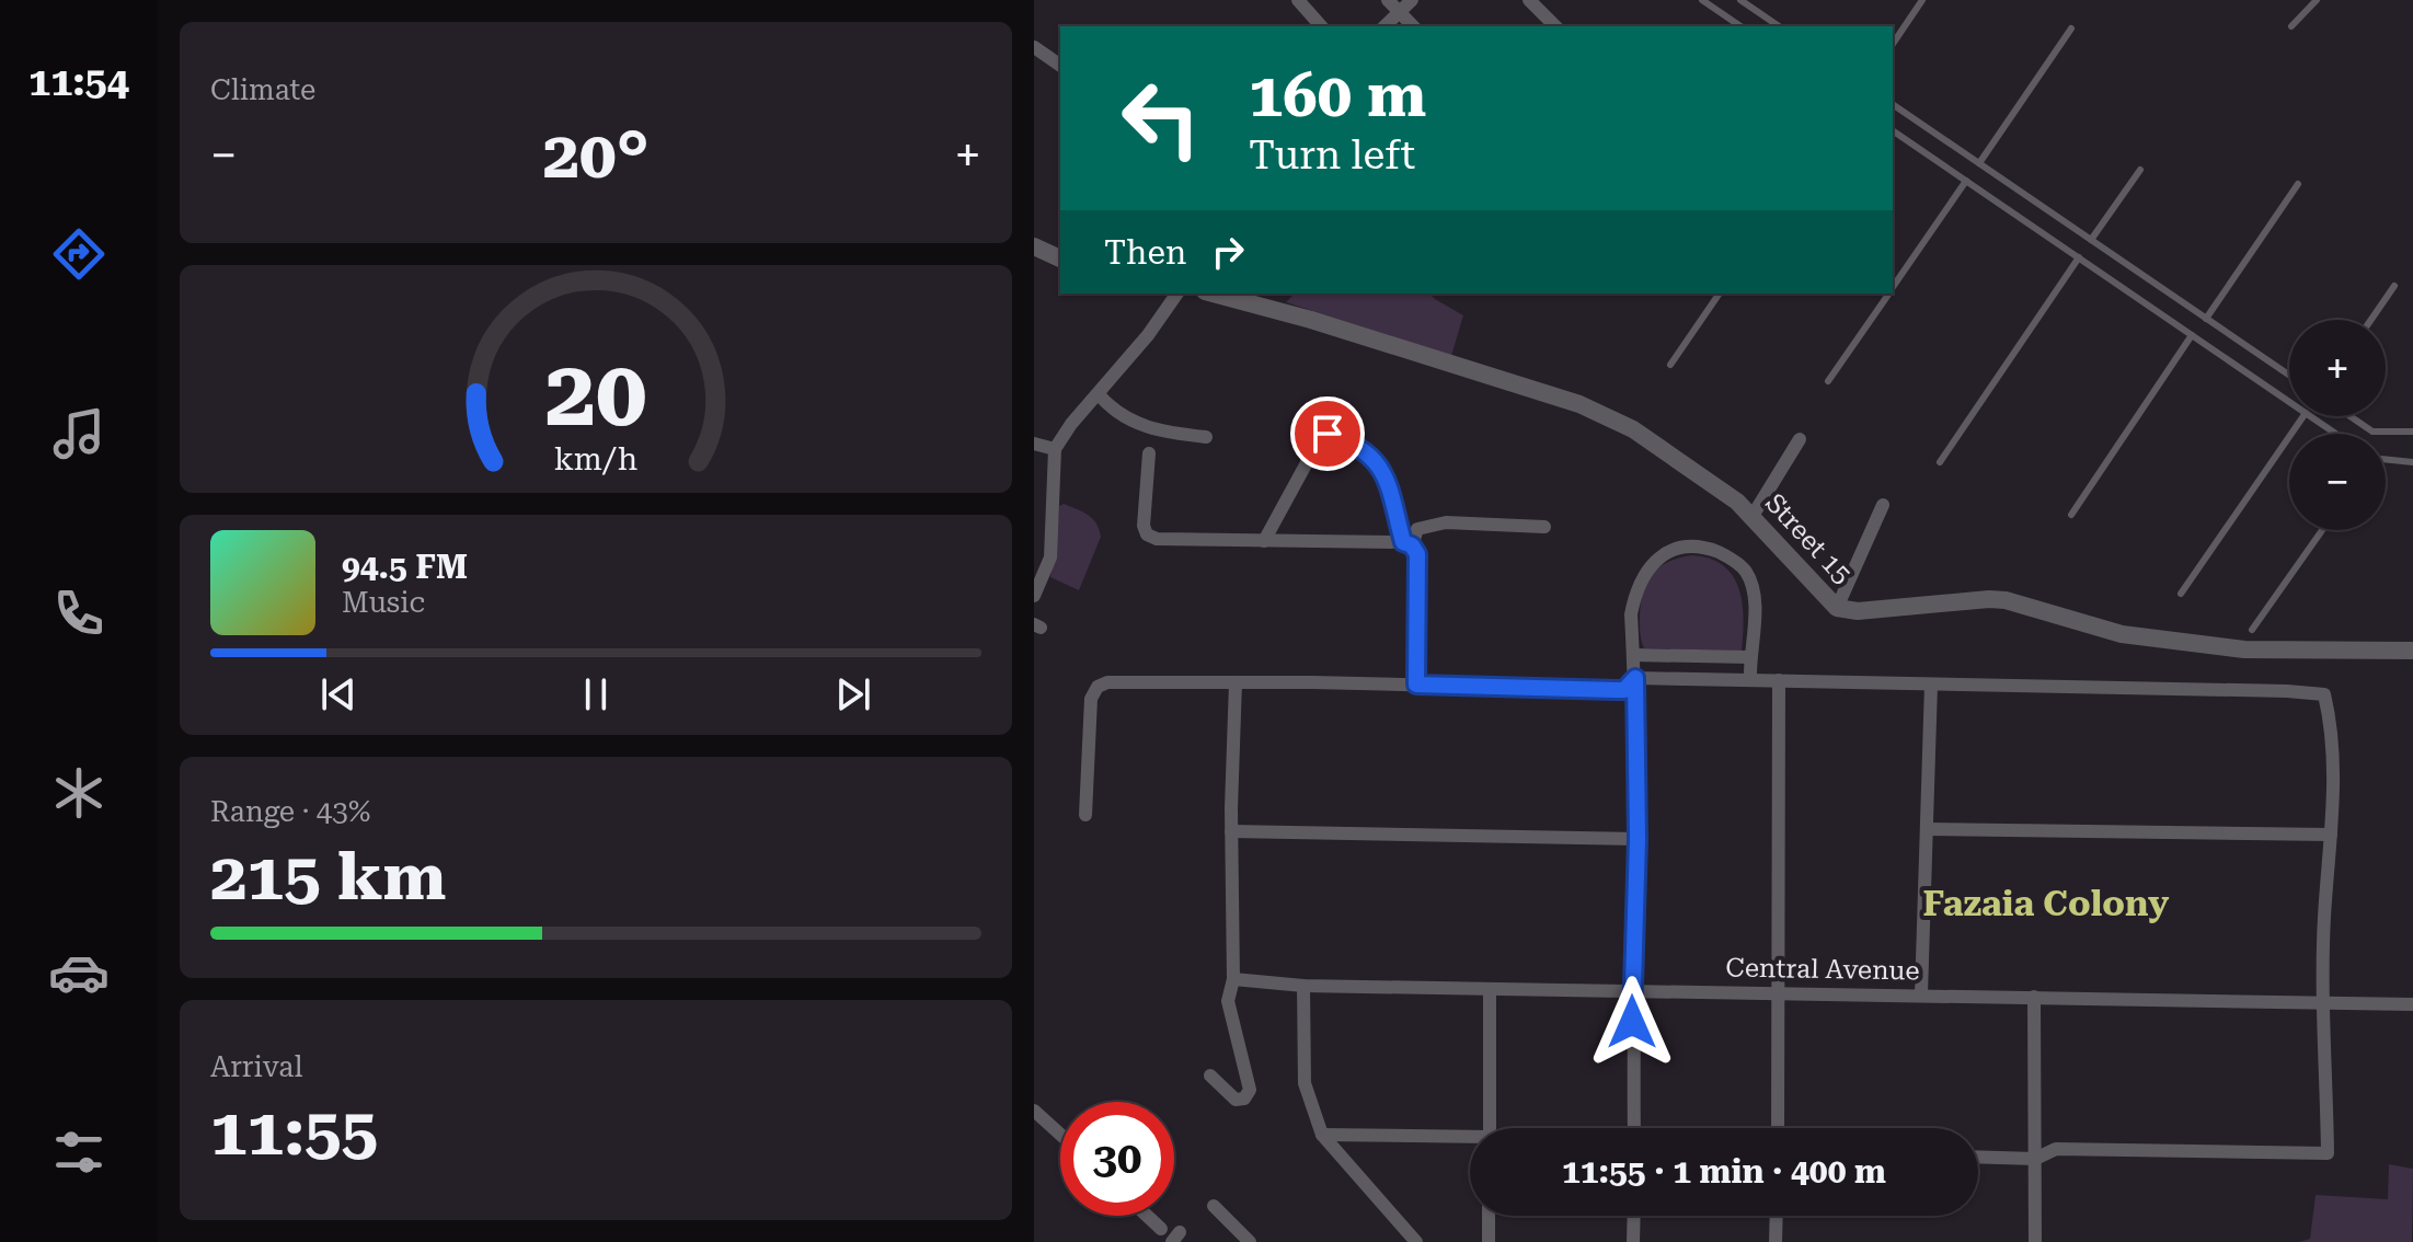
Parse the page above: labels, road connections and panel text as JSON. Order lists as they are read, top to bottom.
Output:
{
  "streets": {
    "street": ["Street 15", "Central Avenue"]
  },
  "districts": ["Fazaia Colony"],
  "page": {
    "tabs": "11:54",
    "tile": [
      "Climate",
      ["Range · 43%", "215 km"],
      ["Arrival", "11:55"]
    ],
    "turn": ["160 m", "Turn left"],
    "heat": ["−", "20°", "+"],
    "then": "Then",
    "map_buttons": ["+", "−"],
    "song": ["94.5 FM", "Music"],
    "limit": "30",
    "trip": "11:55 · 1 min · 400 m",
    "gauge": ["20", "km/h"]
  }
}
